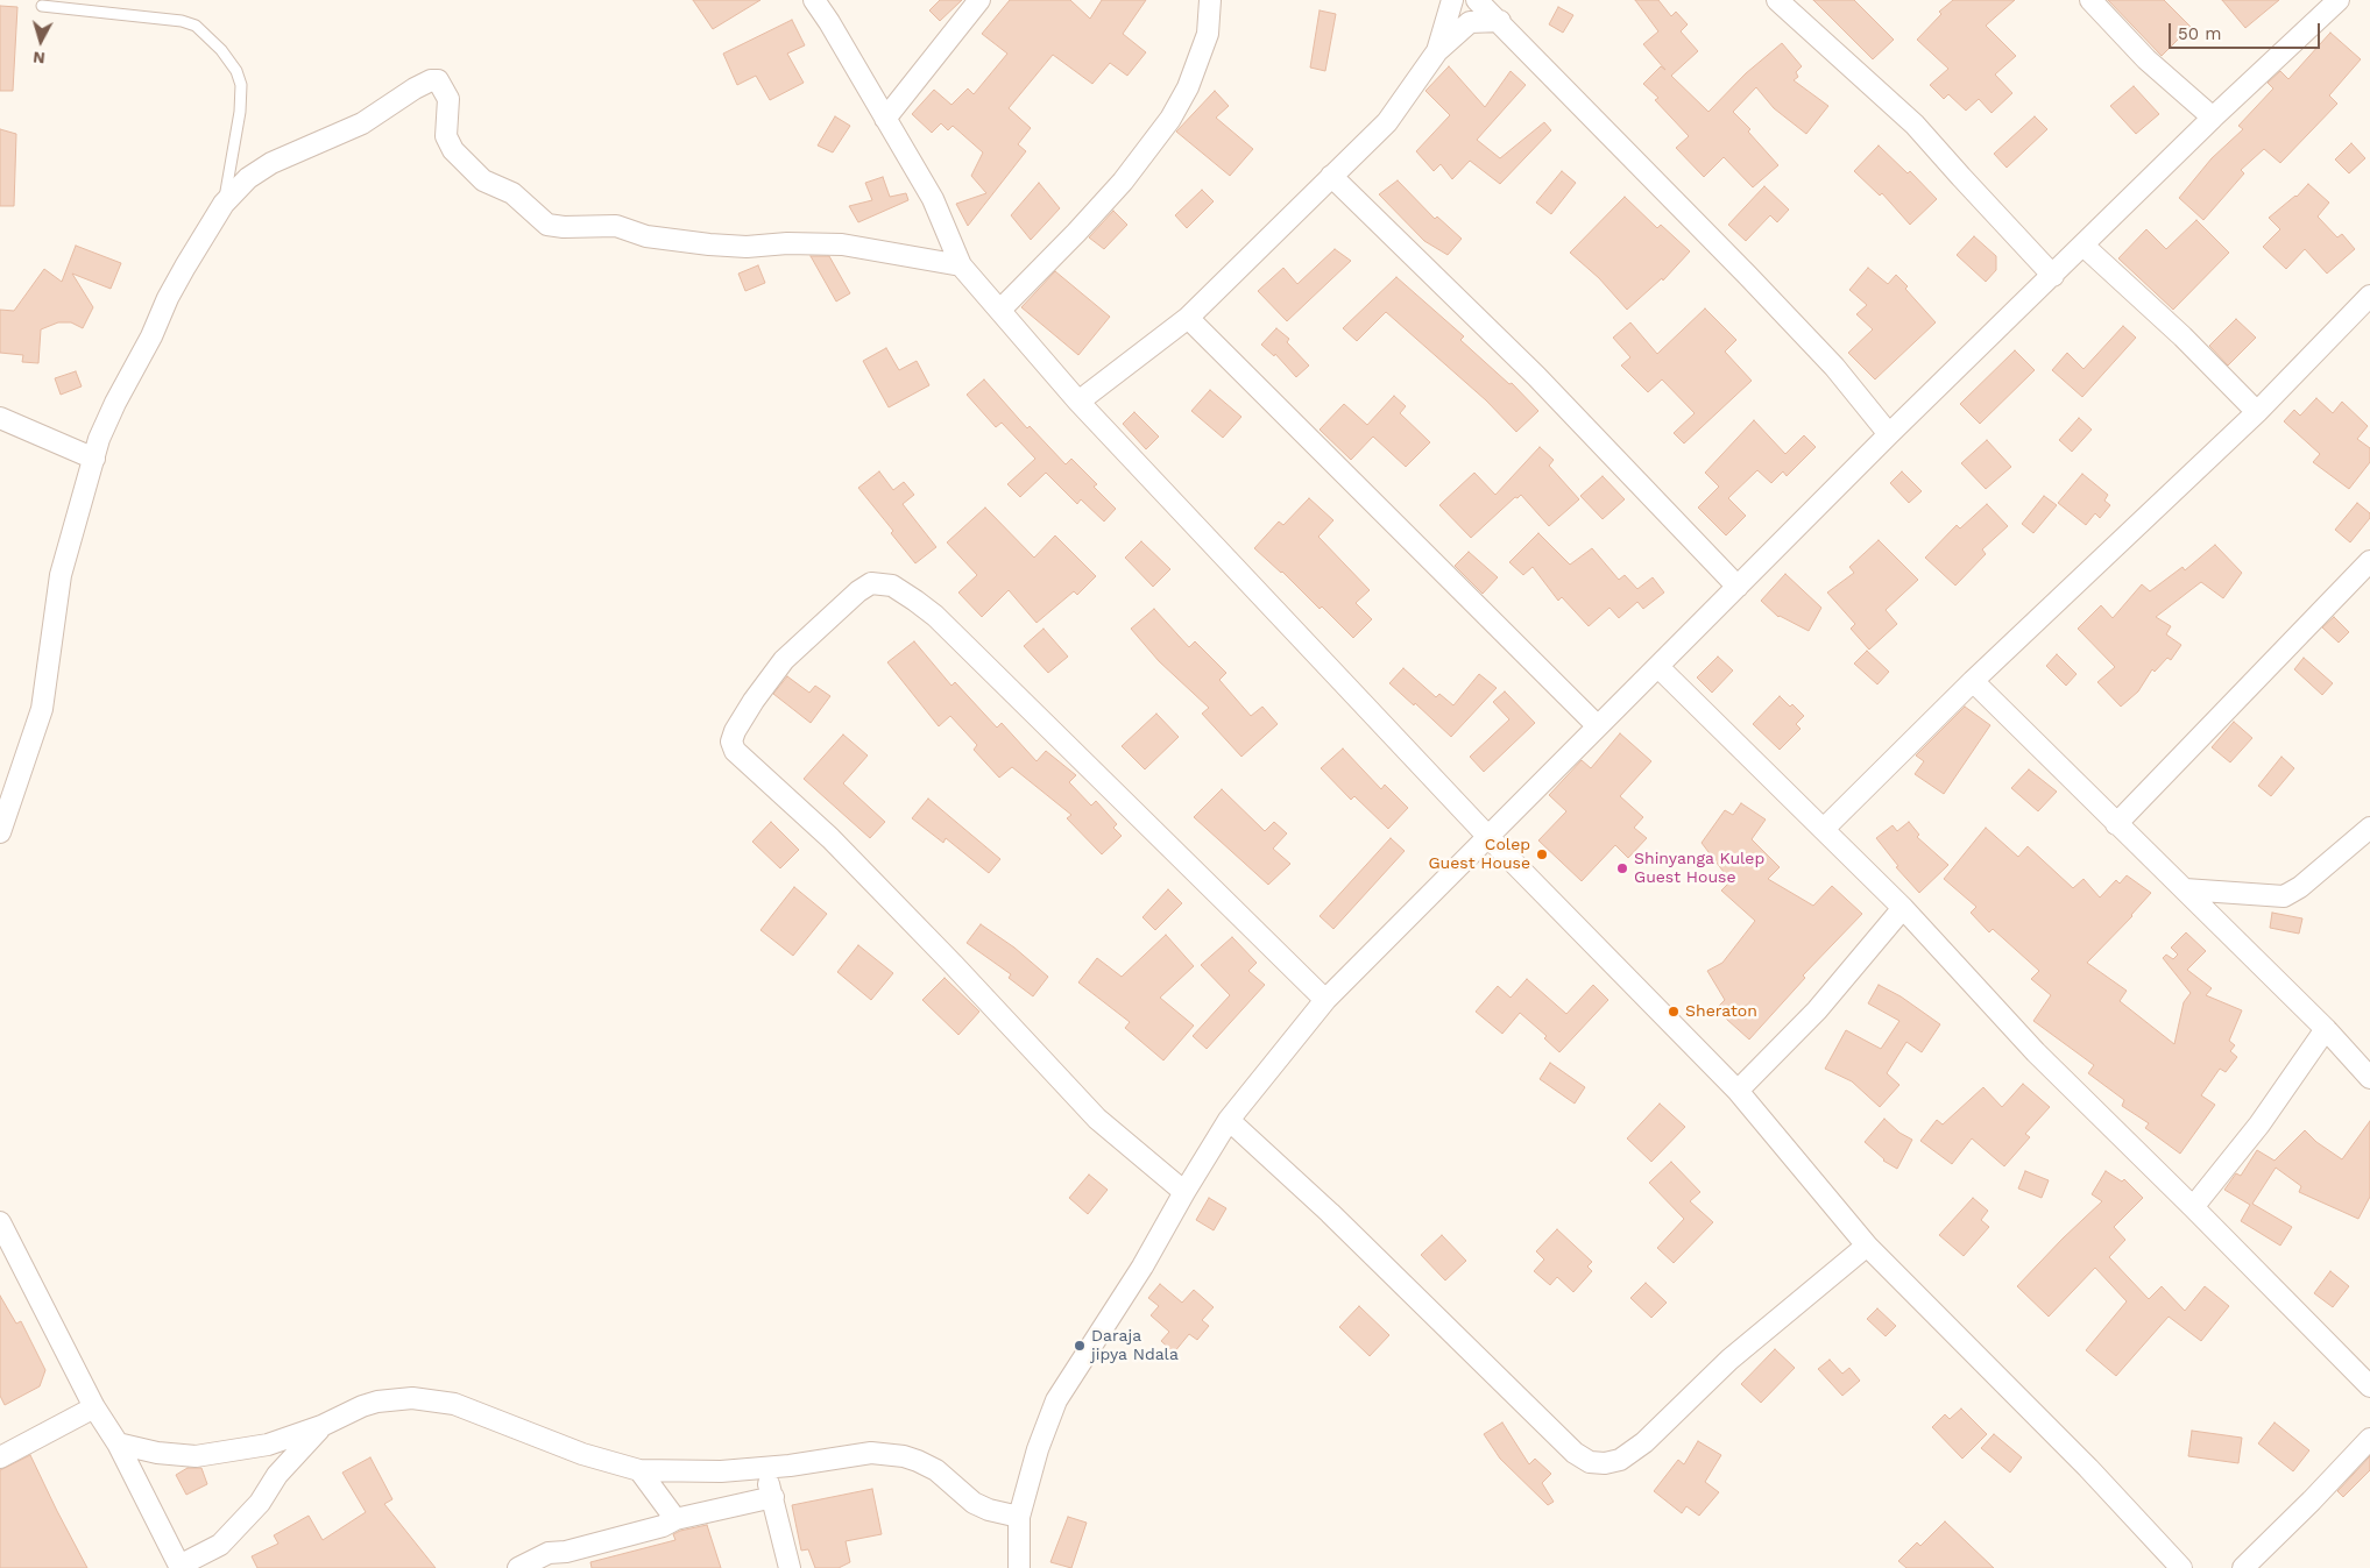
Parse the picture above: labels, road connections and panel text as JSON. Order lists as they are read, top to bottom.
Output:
{
  "places": [
    "Colep Guest House",
    "Shinyanga Kulep Guest House",
    "Sheraton",
    "Daraja jipya Ndala"
  ],
  "scale_bar": "50 m",
  "north": "bottom"
}
